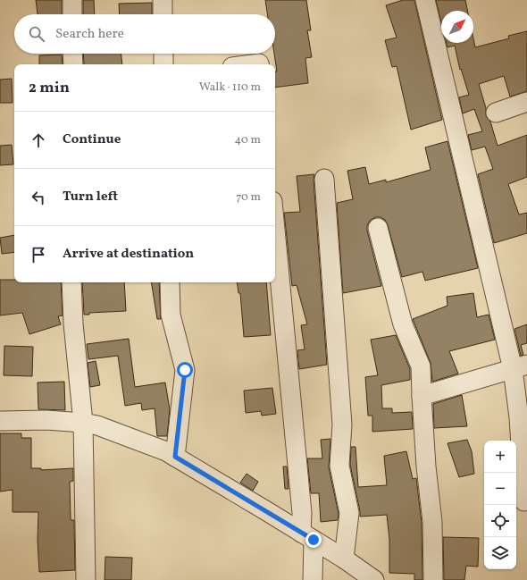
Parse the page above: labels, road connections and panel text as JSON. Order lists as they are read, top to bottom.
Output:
{
  "north": "top right",
  "page": {
    "search": "Search here",
    "heading": ["2 min", "Walk · 110 m"],
    "list": [
      ["Continue", "40 m"],
      ["Turn left", "70 m"],
      "Arrive at destination"
    ],
    "map_buttons": ["+", "−"]
  }
}
